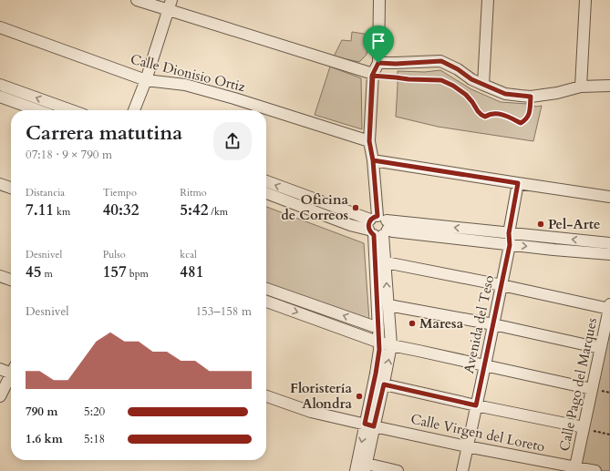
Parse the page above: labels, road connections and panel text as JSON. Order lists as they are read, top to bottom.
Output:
{
  "streets": {
    "street": [
      "Calle Dionisio Ortiz",
      "Avenida del Teso",
      "Calle Pago del Marques",
      "Calle Virgen del Loreto"
    ]
  },
  "crossings": [
    ["Avenida del Teso", "Calle Virgen del Loreto"],
    ["Calle Pago del Marques", "Calle Virgen del Loreto"]
  ],
  "places": [
    "Oficina de Correos",
    "Pel-Arte",
    "Maresa",
    "Floristería Alondra"
  ],
  "page": {
    "heading": ["Carrera matutina", "07:18 · 9 × 790 m"],
    "stats": [
      ["Distancia", "7.11 km"],
      ["Tiempo", "40:32"],
      ["Ritmo", "5:42 /km"],
      ["Desnivel", "45 m"],
      ["Pulso", "157 bpm"],
      ["kcal", "481"]
    ],
    "chart": ["Desnivel", "153–158 m"],
    "list": [
      {
        "name": "790 m",
        "note": "5:20"
      },
      {
        "name": "1.6 km",
        "note": "5:18"
      }
    ]
  }
}
